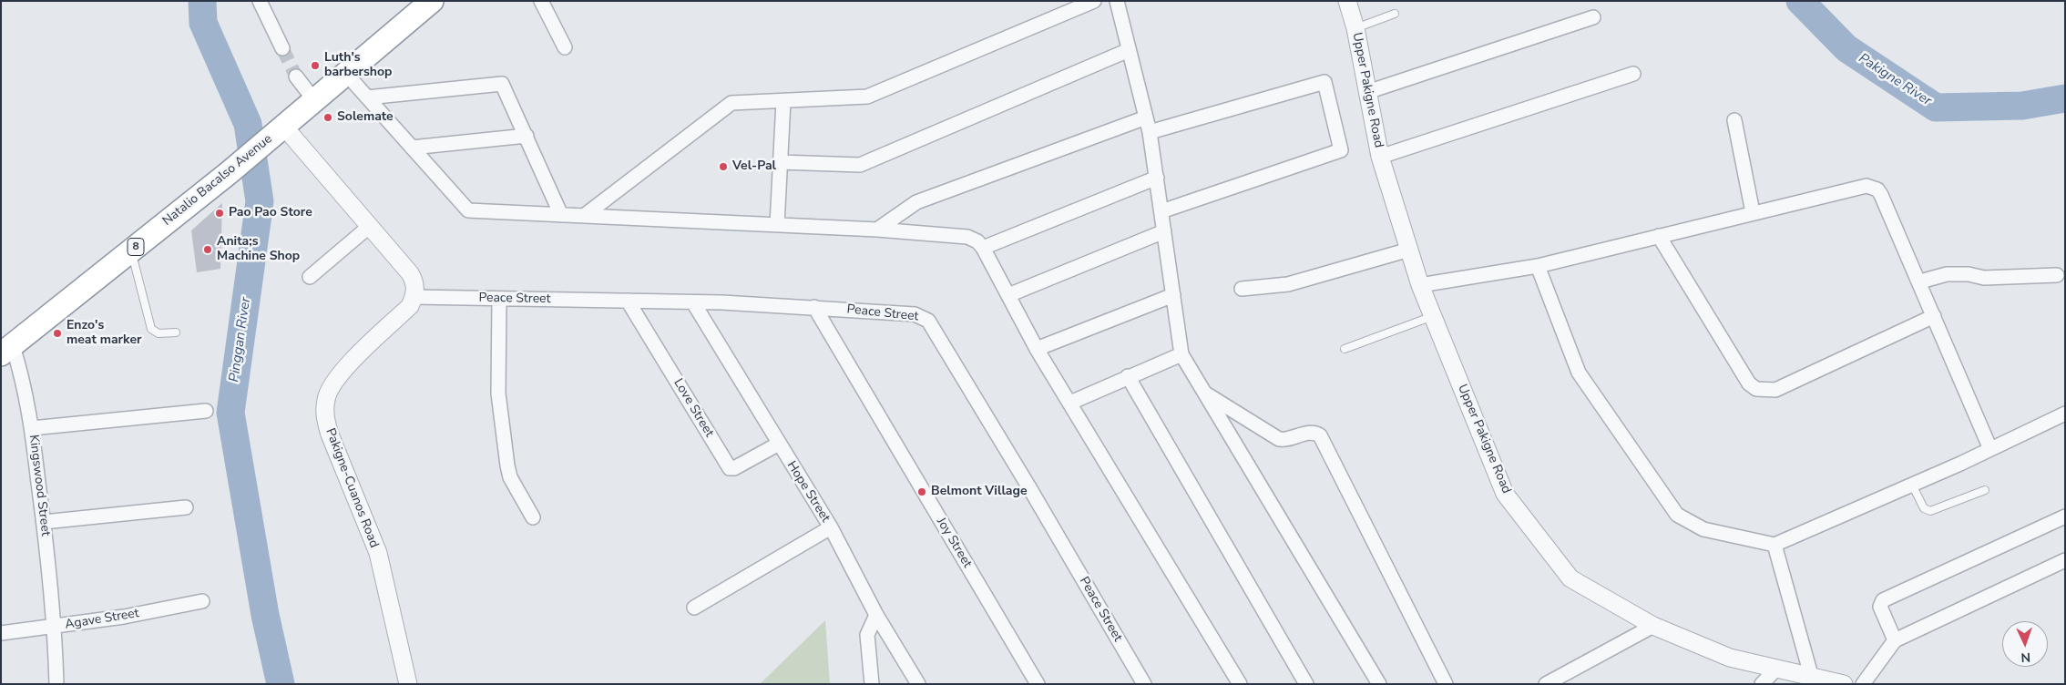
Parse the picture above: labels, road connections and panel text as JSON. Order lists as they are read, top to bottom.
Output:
{
  "streets": {
    "highway": ["Natalio Bacalso Avenue", "8"],
    "street": [
      "Upper Pakigne Road",
      "Peace Street",
      "Love Street",
      "Kingswood Street",
      "Pakigne-Cuanos Road",
      "Hope Street",
      "Joy Street",
      "Agave Street"
    ]
  },
  "crossings": [
    ["Natalio Bacalso Avenue", "Kingswood Street"],
    ["Peace Street", "Love Street"],
    ["Peace Street", "Pakigne-Cuanos Road"],
    ["Peace Street", "Hope Street"],
    ["Peace Street", "Joy Street"],
    ["Love Street", "Hope Street"],
    ["Kingswood Street", "Agave Street"]
  ],
  "water": ["Pakigne River", "Pinggan River"],
  "places": [
    "Luth's barbershop",
    "Solemate",
    "Vel-Pal",
    "Pao Pao Store",
    "Anita;s Machine Shop",
    "Enzo's meat marker",
    "Belmont Village"
  ],
  "north": "bottom"
}
